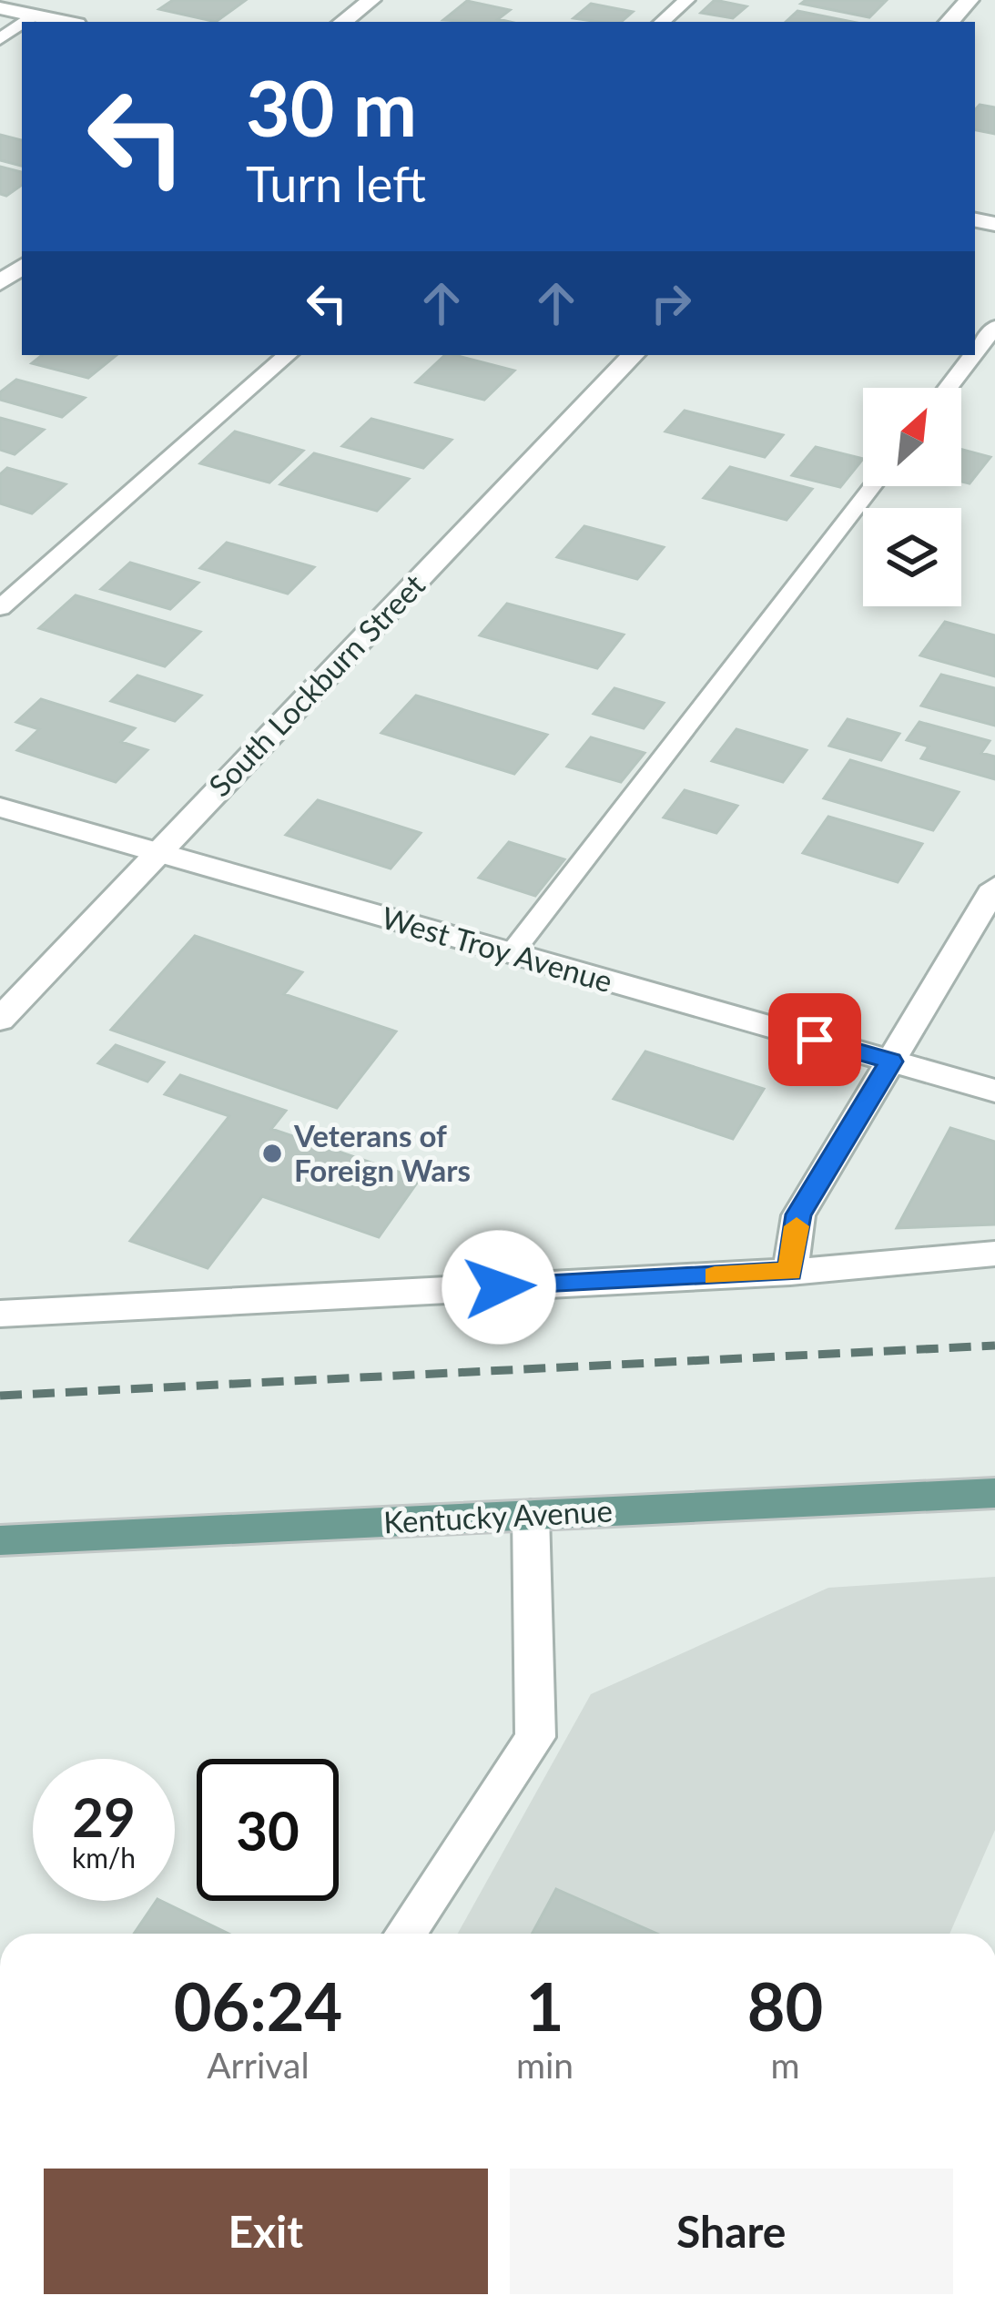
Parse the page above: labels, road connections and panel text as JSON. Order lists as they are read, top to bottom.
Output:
{
  "streets": {
    "main road": ["Kentucky Avenue"],
    "street": ["South Lockburn Street", "West Troy Avenue"]
  },
  "crossings": [
    ["South Lockburn Street", "West Troy Avenue"]
  ],
  "places": ["Veterans of Foreign Wars"],
  "north": "top right",
  "page": {
    "turn": ["30 m", "Turn left"],
    "speed": "29 km/h",
    "limit": "30",
    "eta": [
      "06:24",
      "Arrival",
      "1",
      "min",
      "80",
      "m"
    ],
    "buttons": ["Exit", "Share"]
  }
}
